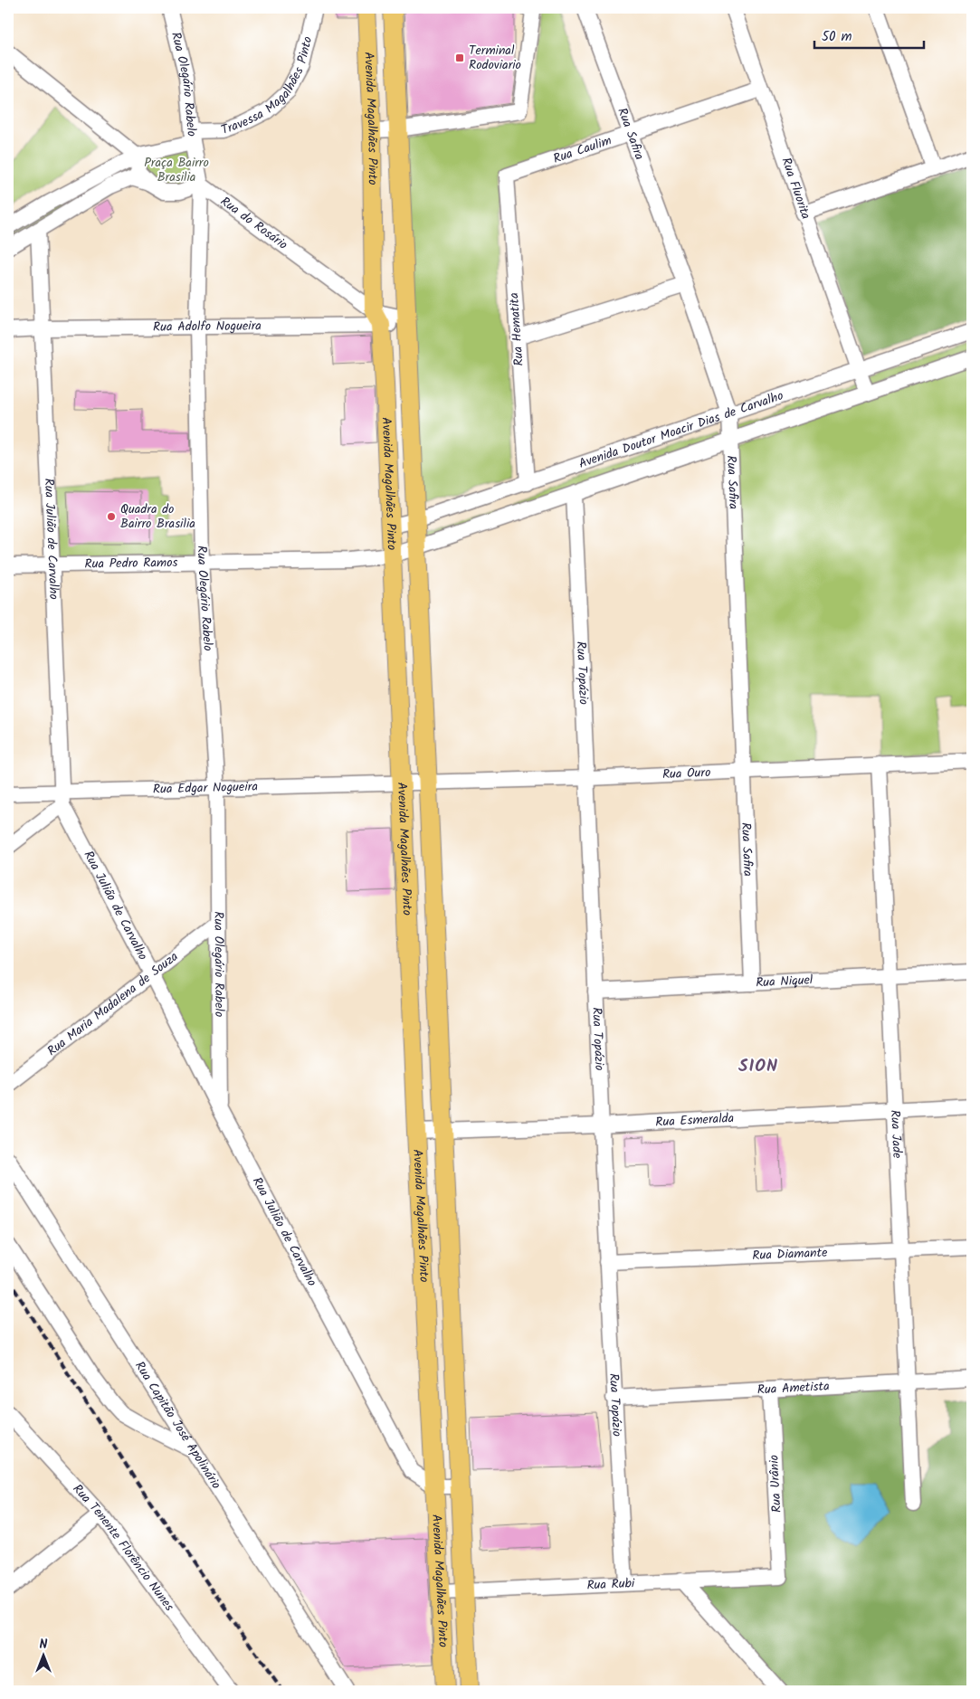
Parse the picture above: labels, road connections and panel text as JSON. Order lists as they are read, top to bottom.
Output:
{
  "streets": {
    "main road": ["Avenida Magalhães Pinto"],
    "street": [
      "Travessa Magalhães Pinto",
      "Rua Olegário Rabelo",
      "Rua Safira",
      "Rua Caulim",
      "Rua Fluorita",
      "Rua do Rosário",
      "Rua Adolfo Nogueira",
      "Rua Hematita",
      "Avenida Doutor Moacir Dias de Carvalho",
      "Rua Julião de Carvalho",
      "Rua Pedro Ramos",
      "Rua Topázio",
      "Rua Ouro",
      "Rua Edgar Nogueira",
      "Rua Niquel",
      "Rua Maria Madalena de Souza",
      "Rua Esmeralda",
      "Rua Jade",
      "Rua Diamante",
      "Rua Ametista",
      "Rua Capitão José Apolinário",
      "Rua Urânio",
      "Rua Tenente Florêncio Nunes",
      "Rua Rubi"
    ]
  },
  "crossings": [
    ["Travessa Magalhães Pinto", "Rua Olegário Rabelo"],
    ["Rua Olegário Rabelo", "Rua do Rosário"],
    ["Rua Olegário Rabelo", "Rua Adolfo Nogueira"],
    ["Rua Olegário Rabelo", "Rua Julião de Carvalho"],
    ["Rua Olegário Rabelo", "Rua Pedro Ramos"],
    ["Rua Olegário Rabelo", "Rua Edgar Nogueira"],
    ["Rua Olegário Rabelo", "Rua Maria Madalena de Souza"],
    ["Avenida Magalhães Pinto", "Rua do Rosário"],
    ["Avenida Magalhães Pinto", "Rua Adolfo Nogueira"],
    ["Avenida Magalhães Pinto", "Avenida Doutor Moacir Dias de Carvalho"],
    ["Avenida Magalhães Pinto", "Rua Julião de Carvalho"],
    ["Avenida Magalhães Pinto", "Rua Pedro Ramos"],
    ["Avenida Magalhães Pinto", "Rua Ouro"],
    ["Avenida Magalhães Pinto", "Rua Edgar Nogueira"],
    ["Avenida Magalhães Pinto", "Rua Esmeralda"],
    ["Avenida Magalhães Pinto", "Rua Rubi"],
    ["Rua Safira", "Rua Caulim"],
    ["Rua Safira", "Avenida Doutor Moacir Dias de Carvalho"],
    ["Rua Safira", "Rua Ouro"],
    ["Rua Safira", "Rua Niquel"],
    ["Rua Caulim", "Rua Fluorita"],
    ["Rua Caulim", "Rua Hematita"],
    ["Rua Fluorita", "Avenida Doutor Moacir Dias de Carvalho"],
    ["Rua do Rosário", "Rua Adolfo Nogueira"],
    ["Rua Adolfo Nogueira", "Rua Julião de Carvalho"],
    ["Rua Hematita", "Avenida Doutor Moacir Dias de Carvalho"],
    ["Avenida Doutor Moacir Dias de Carvalho", "Rua Pedro Ramos"],
    ["Avenida Doutor Moacir Dias de Carvalho", "Rua Topázio"],
    ["Rua Julião de Carvalho", "Rua Pedro Ramos"],
    ["Rua Julião de Carvalho", "Rua Edgar Nogueira"],
    ["Rua Julião de Carvalho", "Rua Maria Madalena de Souza"],
    ["Rua Topázio", "Rua Ouro"],
    ["Rua Topázio", "Rua Niquel"],
    ["Rua Topázio", "Rua Esmeralda"],
    ["Rua Topázio", "Rua Diamante"],
    ["Rua Topázio", "Rua Ametista"],
    ["Rua Topázio", "Rua Rubi"],
    ["Rua Ouro", "Rua Edgar Nogueira"],
    ["Rua Ouro", "Rua Jade"],
    ["Rua Niquel", "Rua Jade"],
    ["Rua Esmeralda", "Rua Jade"],
    ["Rua Jade", "Rua Diamante"],
    ["Rua Jade", "Rua Ametista"],
    ["Rua Ametista", "Rua Urânio"],
    ["Rua Urânio", "Rua Rubi"]
  ],
  "districts": ["SION"],
  "parks": ["Praça Bairro Brasilia"],
  "places": {
    "transit": ["Terminal Rodoviario"],
    "other": ["Quadra do Bairro Brasilia"]
  },
  "scale_bar": "50 m",
  "north": "top"
}
